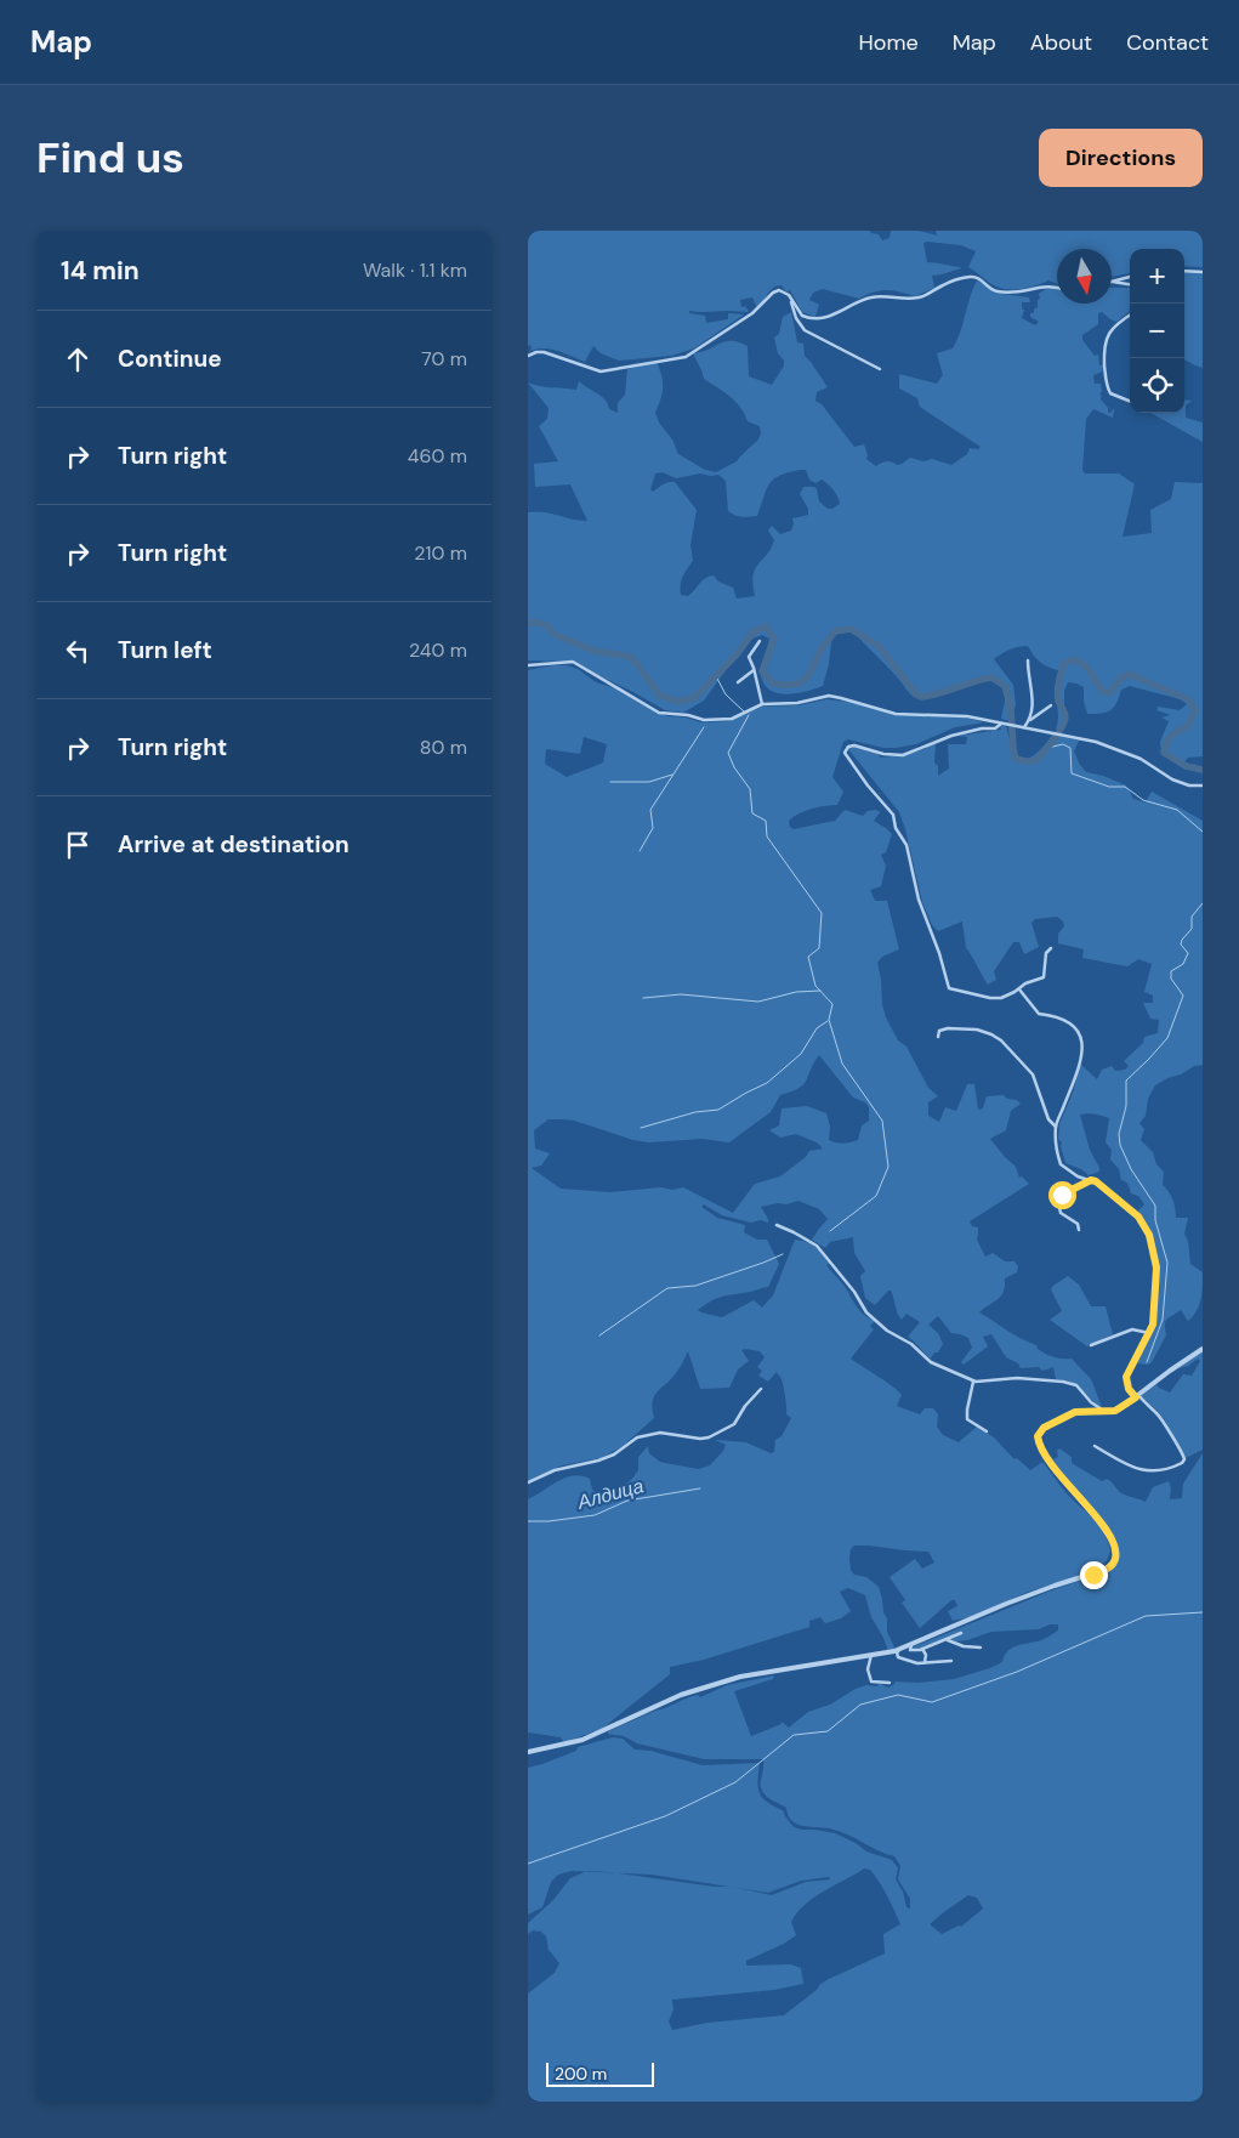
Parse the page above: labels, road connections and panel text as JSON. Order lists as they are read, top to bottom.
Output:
{
  "water": ["Алдица"],
  "scale_bar": "200 m",
  "north": "bottom",
  "page": {
    "header": "Map",
    "nav": [
      "Home",
      "Map",
      "About",
      "Contact"
    ],
    "buttons": "Directions",
    "title": "Find us",
    "heading": ["14 min", "Walk · 1.1 km"],
    "map_buttons": ["+", "−"],
    "list": [
      ["Continue", "70 m"],
      ["Turn right", "460 m"],
      ["Turn right", "210 m"],
      ["Turn left", "240 m"],
      ["Turn right", "80 m"],
      "Arrive at destination"
    ],
    "scale": "200 m"
  }
}
